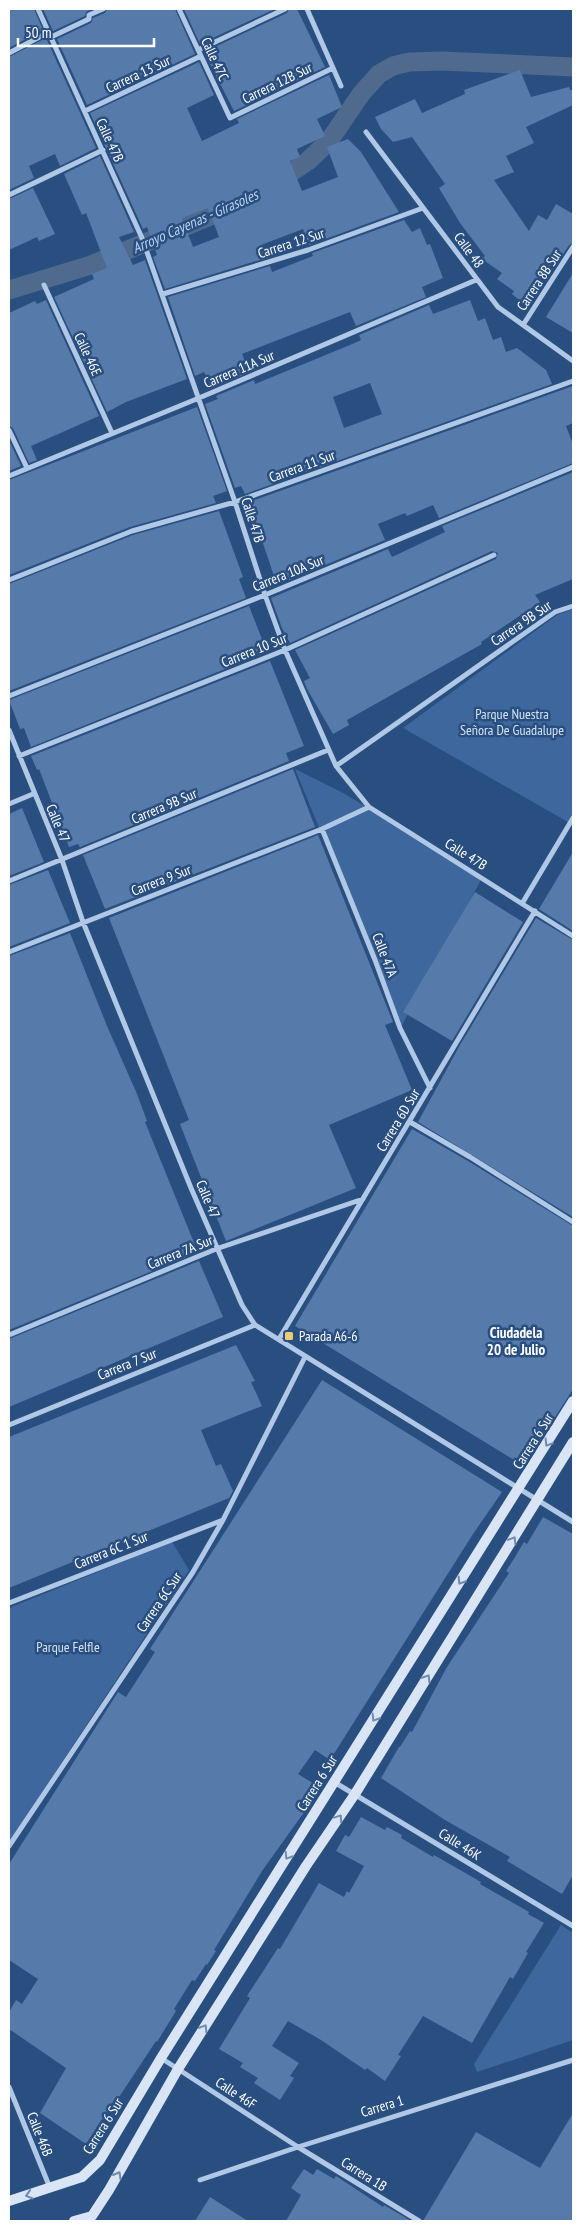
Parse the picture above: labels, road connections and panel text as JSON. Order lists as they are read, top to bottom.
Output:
{
  "streets": {
    "street": [
      "Calle 47C",
      "Carrera 13 Sur",
      "Carrera 12B Sur",
      "Calle 47B",
      "Carrera 12 Sur",
      "Calle 48",
      "Carrera 8B Sur",
      "Calle 46E",
      "Carrera 11A Sur",
      "Carrera 11 Sur",
      "Carrera 10A Sur",
      "Carrera 9B Sur",
      "Carrera 10 Sur",
      "Calle 47",
      "Carrera 9 Sur",
      "Calle 47A",
      "Carrera 6D Sur",
      "Carrera 7A Sur",
      "Carrera 7 Sur",
      "Carrera 6 Sur",
      "Carrera 6C 1 Sur",
      "Carrera 6C Sur",
      "Calle 46K",
      "Calle 46F",
      "Carrera 1",
      "Calle 46B",
      "Carrera 1B"
    ]
  },
  "crossings": [
    ["Calle 47C", "Carrera 13 Sur"],
    ["Calle 47C", "Carrera 12B Sur"],
    ["Carrera 13 Sur", "Calle 47B"],
    ["Calle 47B", "Carrera 12 Sur"],
    ["Calle 47B", "Carrera 11A Sur"],
    ["Calle 47B", "Carrera 11 Sur"],
    ["Calle 47B", "Carrera 10A Sur"],
    ["Calle 47B", "Carrera 9B Sur"],
    ["Calle 47B", "Carrera 10 Sur"],
    ["Calle 47B", "Carrera 9 Sur"],
    ["Calle 47B", "Carrera 6D Sur"],
    ["Carrera 12 Sur", "Calle 48"],
    ["Calle 48", "Carrera 8B Sur"],
    ["Calle 48", "Carrera 11A Sur"],
    ["Calle 46E", "Carrera 11A Sur"],
    ["Carrera 9B Sur", "Calle 47"],
    ["Carrera 10 Sur", "Calle 47"],
    ["Calle 47", "Carrera 9 Sur"],
    ["Calle 47", "Carrera 7A Sur"],
    ["Calle 47", "Carrera 7 Sur"],
    ["Carrera 9 Sur", "Calle 47A"],
    ["Calle 47A", "Carrera 6D Sur"],
    ["Carrera 6D Sur", "Carrera 7A Sur"],
    ["Carrera 6 Sur", "Calle 46K"],
    ["Carrera 6 Sur", "Calle 46F"],
    ["Carrera 6 Sur", "Calle 46B"],
    ["Carrera 6C 1 Sur", "Carrera 6C Sur"],
    ["Calle 46F", "Carrera 1"],
    ["Calle 46F", "Carrera 1B"],
    ["Carrera 1", "Carrera 1B"]
  ],
  "districts": ["Ciudadela 20 de Julio"],
  "water": ["Arroyo Cayenas - Girasoles"],
  "parks": ["Parque Nuestra Señora De Guadalupe", "Parque Felfle"],
  "places": {
    "transit": ["Parada A6-6"]
  },
  "scale_bar": "50 m"
}
